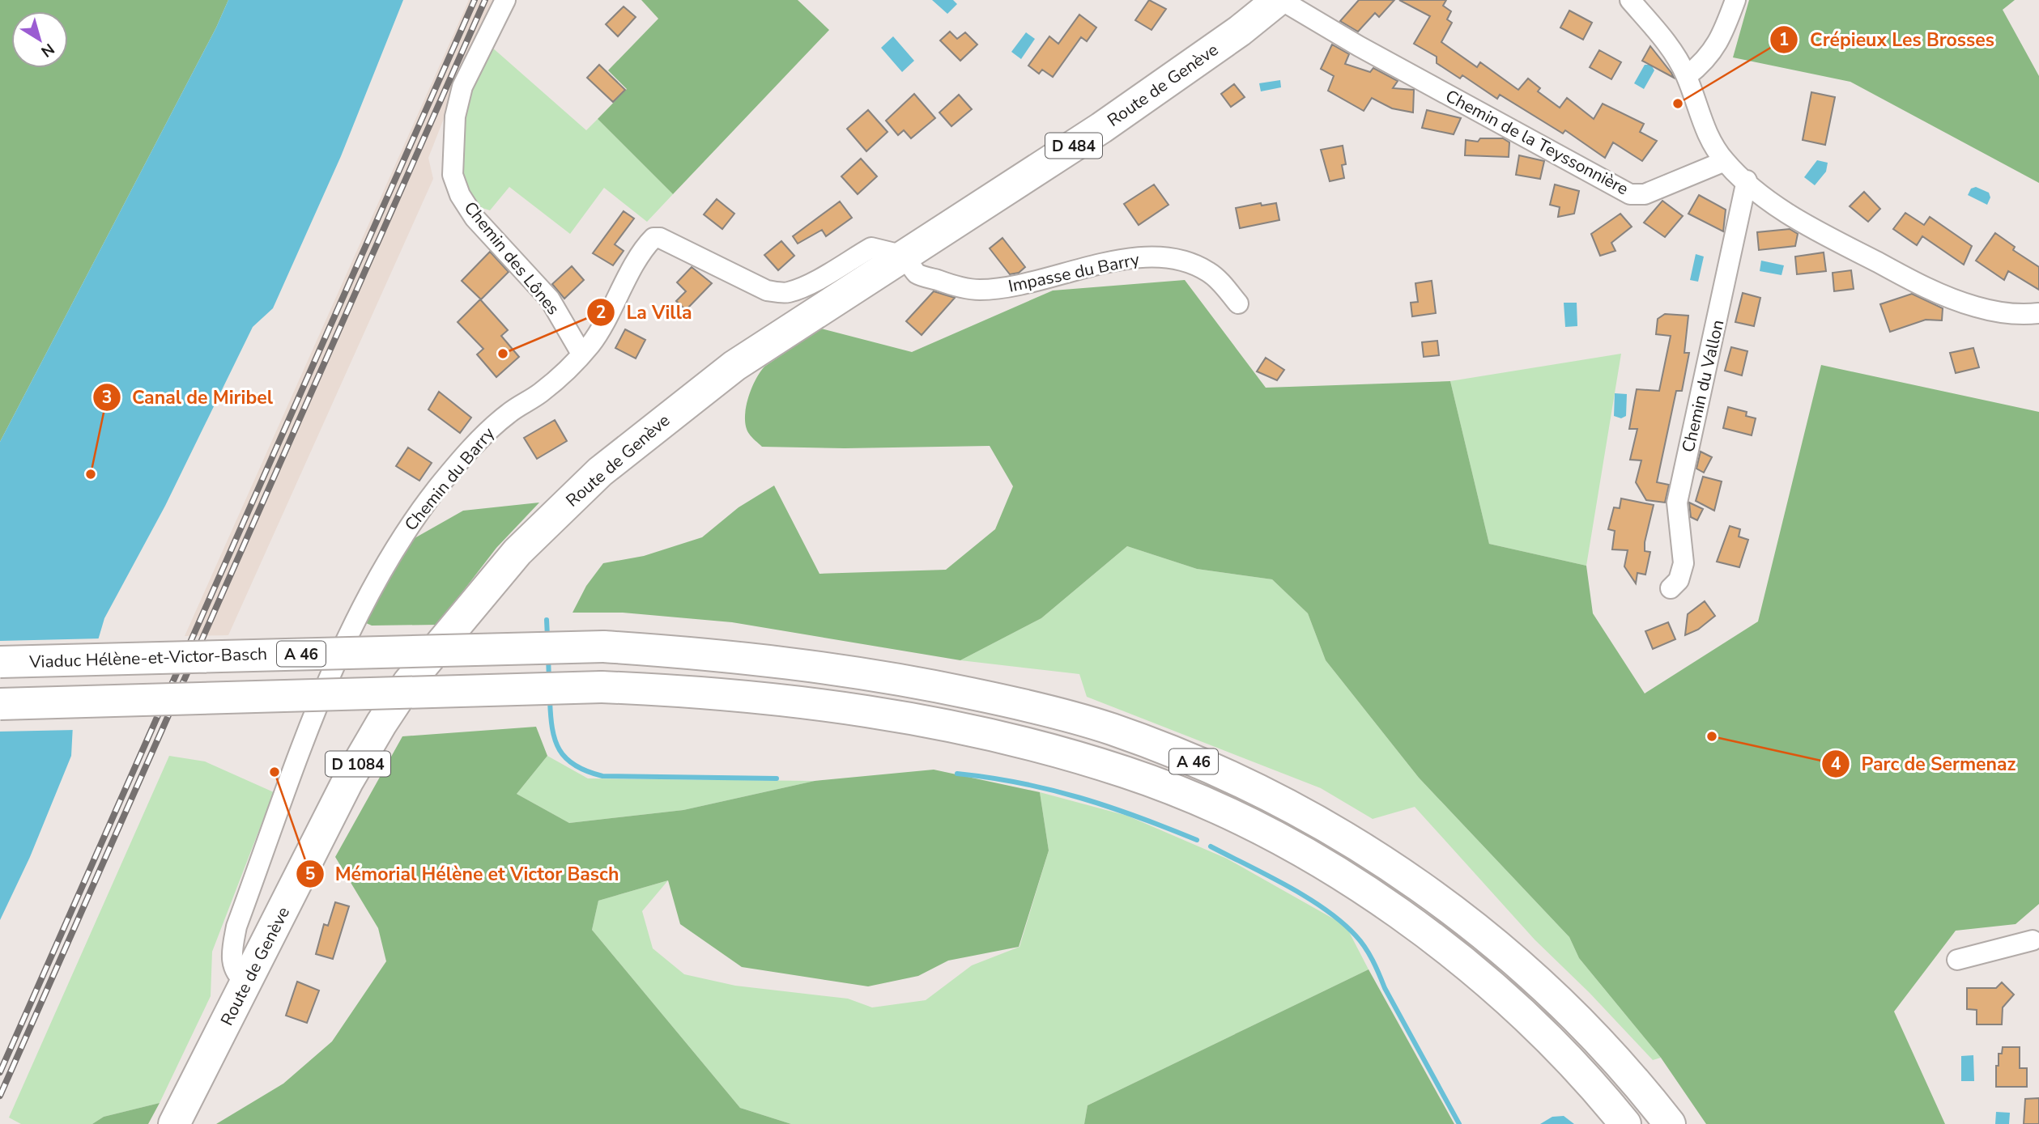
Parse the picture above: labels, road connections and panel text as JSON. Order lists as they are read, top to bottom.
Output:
{
  "streets": {
    "main road": [
      "Route de Genève",
      "D 484",
      "A 46",
      "Viaduc Hélène-et-Victor-Basch",
      "D 1084"
    ],
    "street": [
      "Chemin de la Teyssonnière",
      "Chemin des Lônes",
      "Impasse du Barry",
      "Chemin du Vallon",
      "Chemin du Barry"
    ]
  },
  "crossings": [
    ["Route de Genève", "Chemin de la Teyssonnière"],
    ["Route de Genève", "Impasse du Barry"],
    ["Route de Genève", "Chemin du Barry"],
    ["Chemin des Lônes", "Chemin du Barry"],
    ["Impasse du Barry", "Chemin du Barry"]
  ],
  "places": [
    "Crépieux Les Brosses",
    "La Villa",
    "Canal de Miribel",
    "Parc de Sermenaz",
    "Mémorial Hélène et Victor Basch"
  ],
  "north": "bottom right"
}
